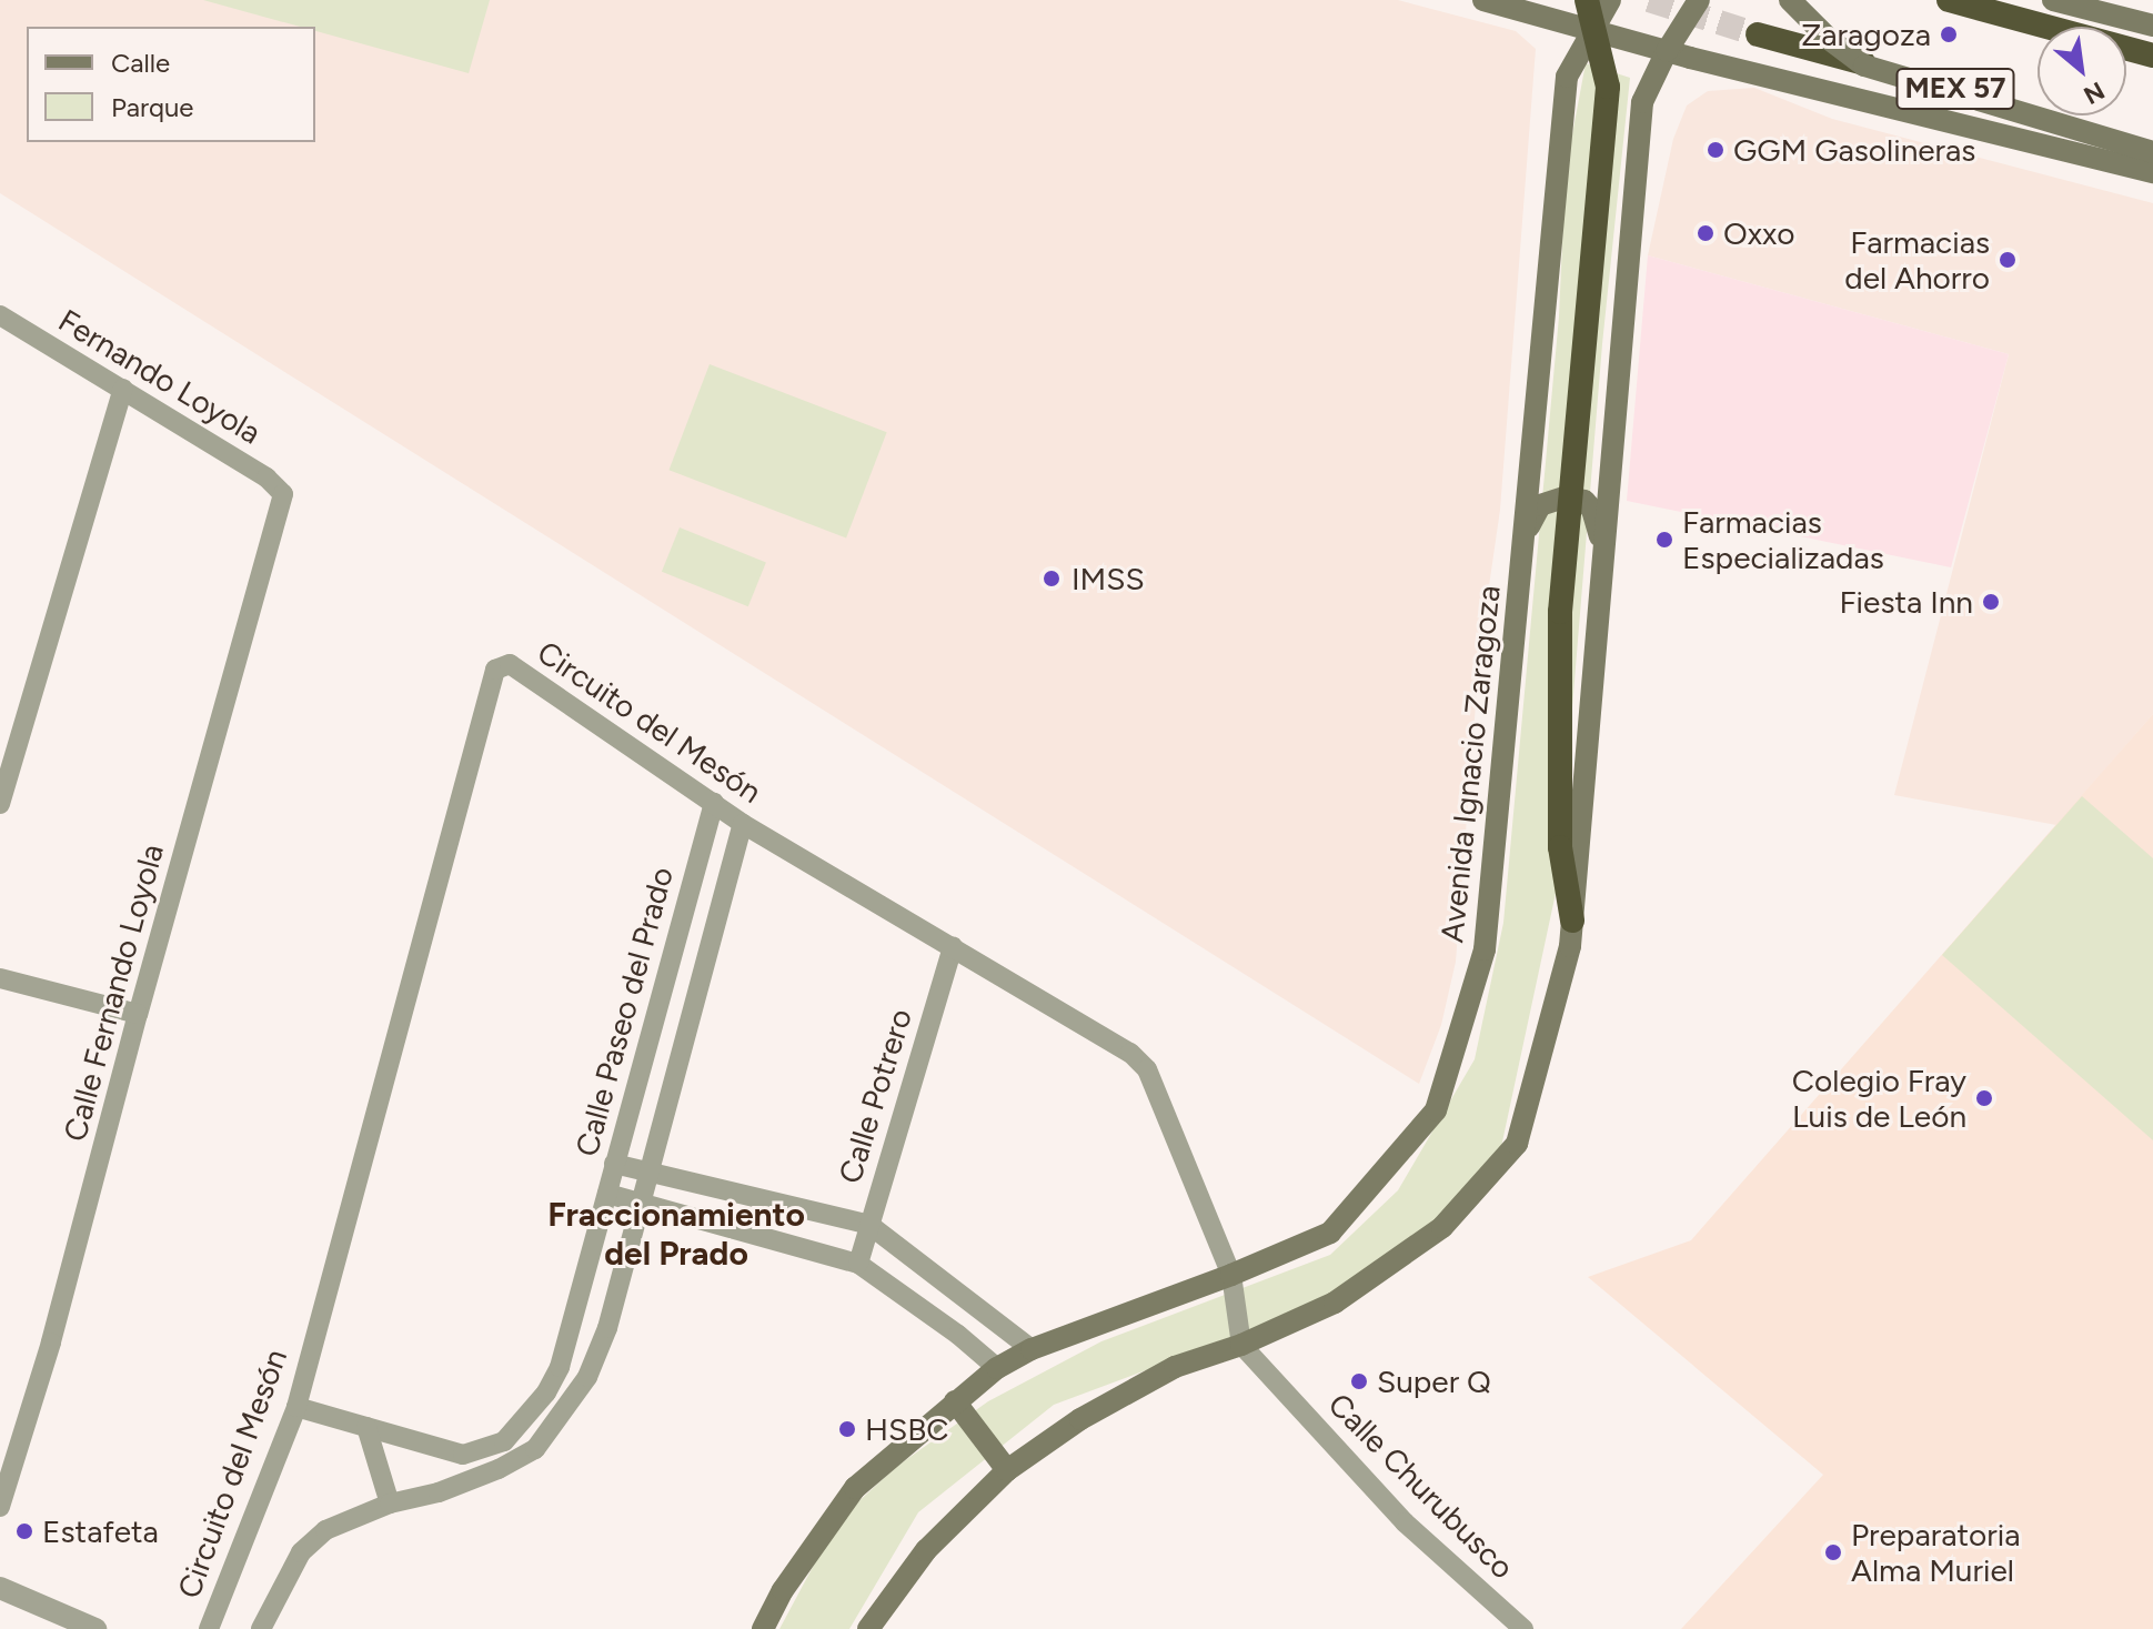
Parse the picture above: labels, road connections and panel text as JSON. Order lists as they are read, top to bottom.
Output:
{
  "streets": {
    "highway": ["MEX 57"],
    "main road": ["Avenida Ignacio Zaragoza"],
    "street": [
      "Fernando Loyola",
      "Circuito del Mesón",
      "Calle Fernando Loyola",
      "Calle Paseo del Prado",
      "Calle Potrero",
      "Calle Churubusco"
    ]
  },
  "crossings": [
    ["Fernando Loyola", "Calle Fernando Loyola"],
    ["Circuito del Mesón", "Avenida Ignacio Zaragoza"],
    ["Circuito del Mesón", "Calle Paseo del Prado"],
    ["Circuito del Mesón", "Calle Potrero"],
    ["Circuito del Mesón", "Calle Churubusco"]
  ],
  "districts": ["Fraccionamiento del Prado"],
  "places": [
    "Zaragoza",
    "GGM Gasolineras",
    "Oxxo",
    "Farmacias del Ahorro",
    "Farmacias Especializadas",
    "IMSS",
    "Fiesta Inn",
    "Colegio Fray Luis de León",
    "Super Q",
    "HSBC",
    "Estafeta",
    "Preparatoria Alma Muriel"
  ],
  "legend": ["Calle", "Parque"],
  "north": "bottom right"
}
